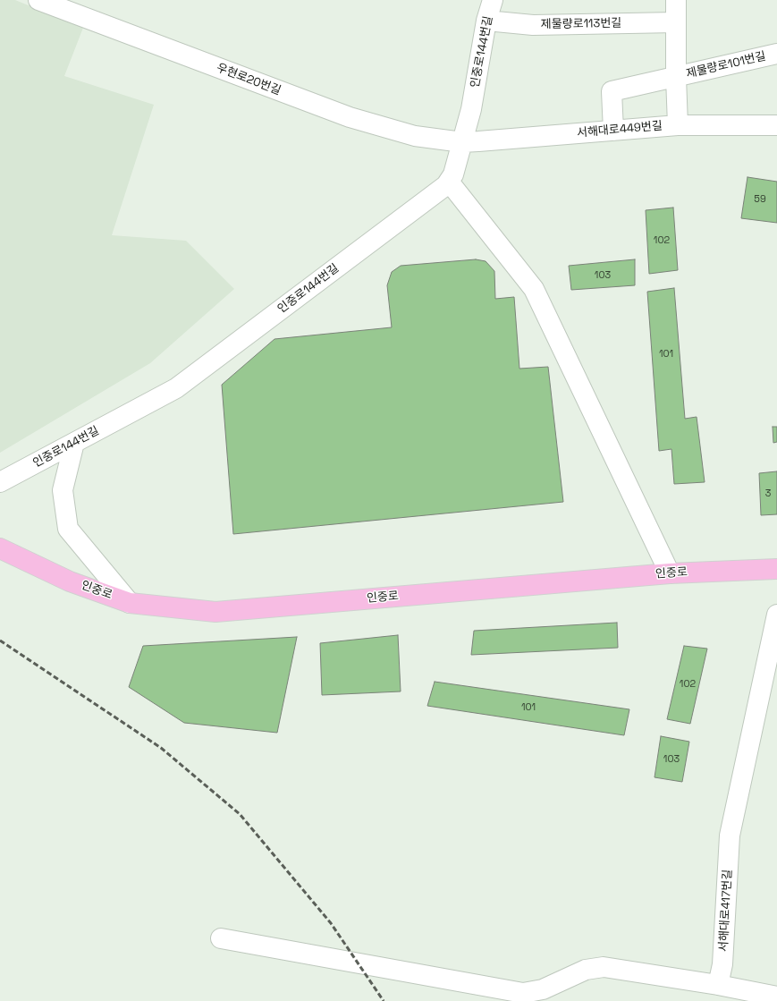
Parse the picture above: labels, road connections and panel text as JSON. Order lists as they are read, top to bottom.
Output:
{
  "streets": {
    "main road": ["인중로"],
    "street": [
      "제물량로113번길",
      "인중로144번길",
      "제물량로101번길",
      "우현로20번길",
      "서해대로449번길",
      "서해대로417번길"
    ]
  },
  "crossings": [
    ["제물량로113번길", "인중로144번길"],
    ["인중로144번길", "우현로20번길"],
    ["인중로144번길", "서해대로449번길"],
    ["제물량로101번길", "서해대로449번길"],
    ["우현로20번길", "서해대로449번길"]
  ],
  "house_numbers": [
    "59",
    "102",
    "103",
    "101",
    "3",
    "102",
    "101",
    "103"
  ]
}
